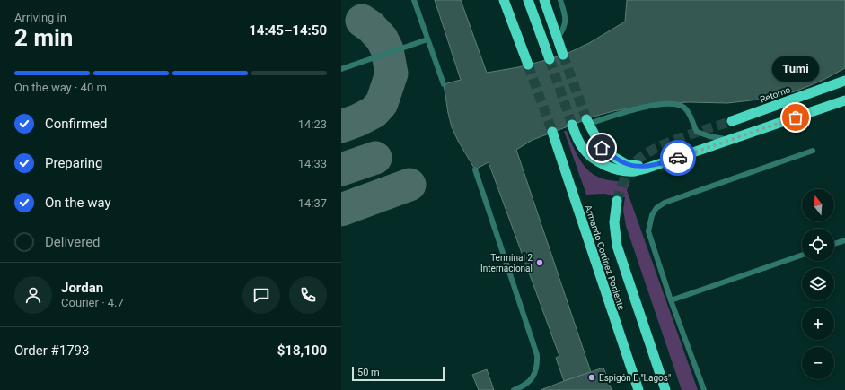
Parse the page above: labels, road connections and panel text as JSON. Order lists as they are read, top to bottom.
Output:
{
  "streets": {
    "highway": ["Retorno", "Armando Cortínez Poniente"]
  },
  "places": ["Tumi", "Terminal 2 Internacional", "Espigón E \"Lagos\""],
  "scale_bar": "50 m",
  "north": "top",
  "page": {
    "heading": ["2 min", "Arriving in", "14:45–14:50"],
    "panel": [
      "Jordan",
      "Courier · 4.7",
      "Order #1793",
      "$18,100"
    ],
    "bubble": "Tumi",
    "bar": "On the way · 40 m",
    "list": [
      ["Confirmed", "14:23"],
      ["Preparing", "14:33"],
      ["On the way", "14:37"],
      "Delivered"
    ],
    "map_buttons": ["+", "−"],
    "scale": "50 m"
  }
}
